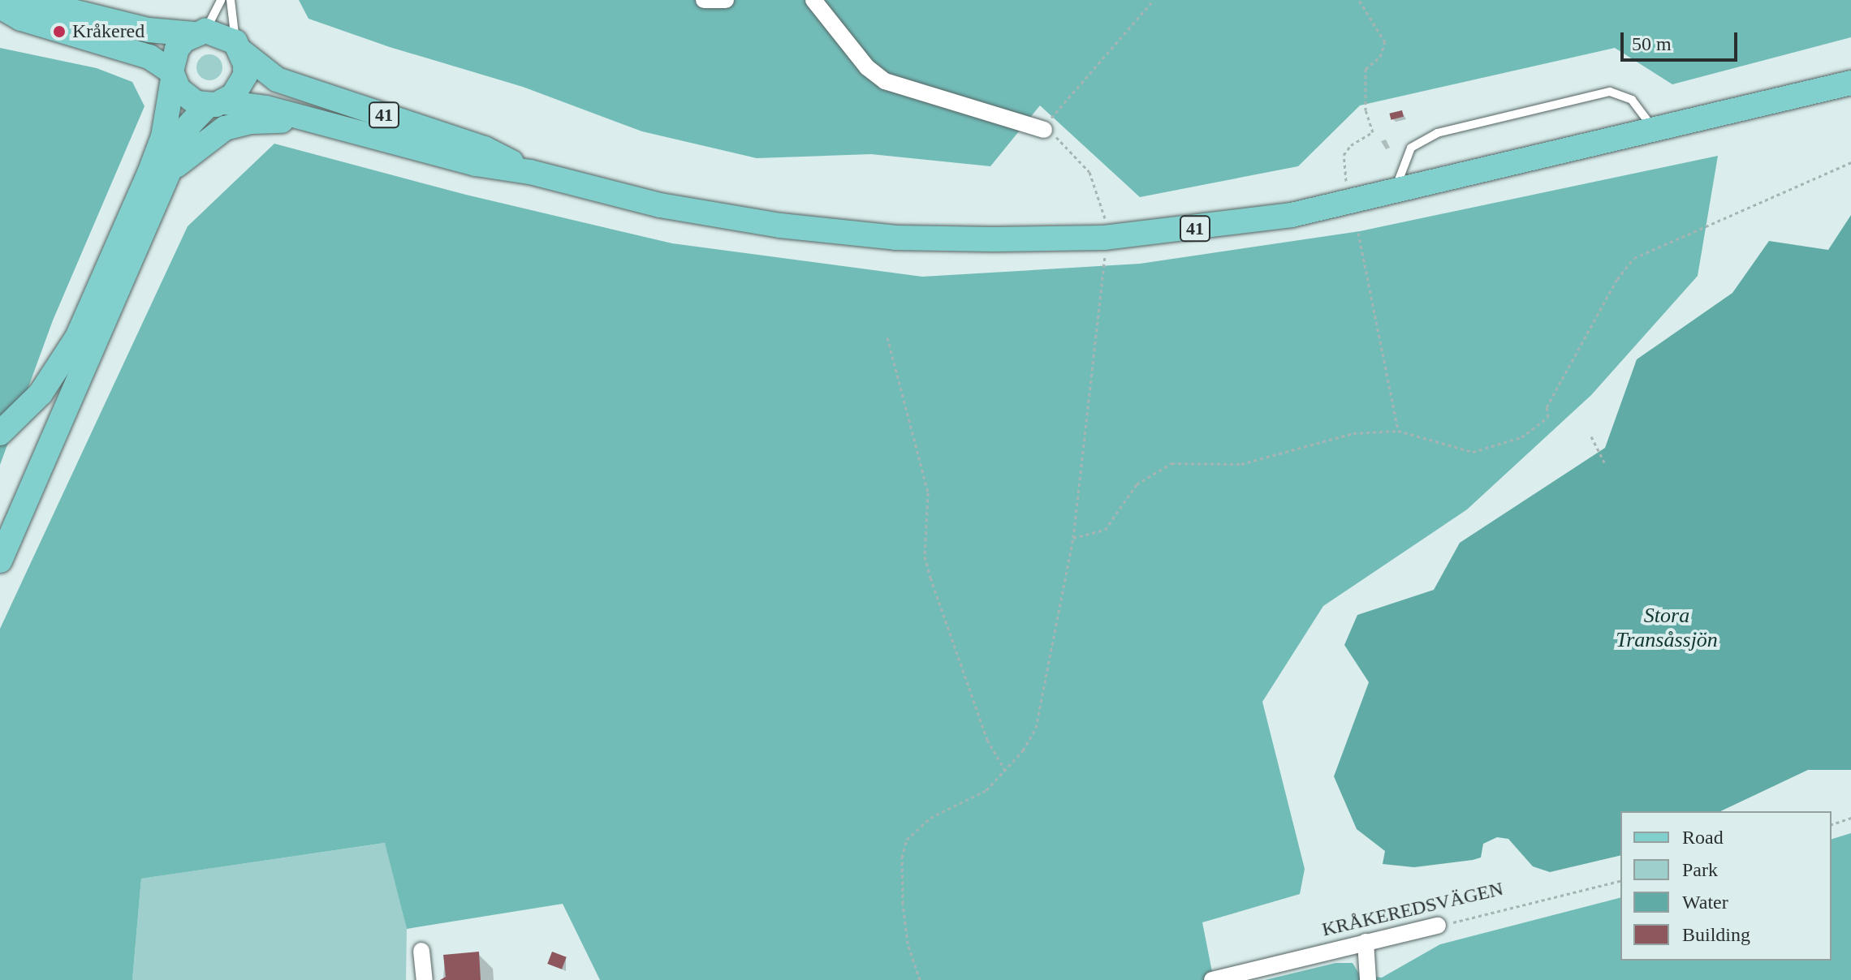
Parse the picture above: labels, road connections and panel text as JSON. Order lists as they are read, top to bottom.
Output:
{
  "streets": {
    "main road": ["41"],
    "street": ["KRÅKEREDSVÄGEN"]
  },
  "water": ["Stora Transåssjön"],
  "places": ["Kråkered"],
  "legend": [
    "Road",
    "Park",
    "Water",
    "Building"
  ],
  "scale_bar": "50 m"
}
